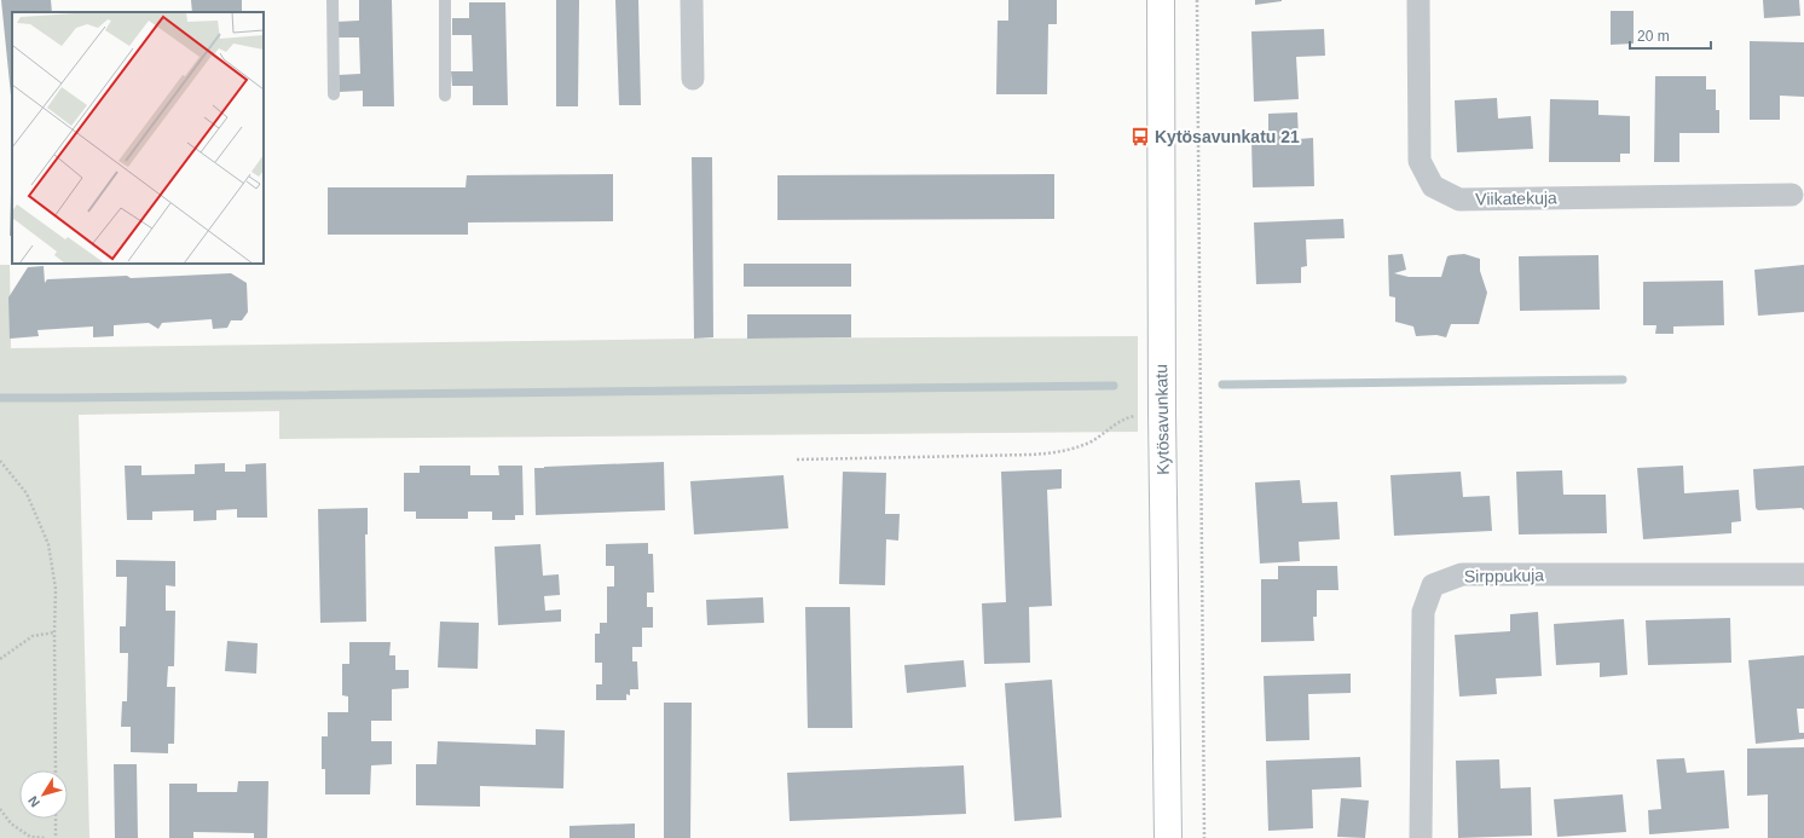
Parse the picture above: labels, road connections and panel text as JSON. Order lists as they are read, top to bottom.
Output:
{
  "streets": {
    "street": ["Viikatekuja", "Kytösavunkatu", "Sirppukuja"]
  },
  "places": {
    "bus stop": ["Kytösavunkatu 21"]
  },
  "scale_bar": "20 m",
  "north": "bottom left"
}
